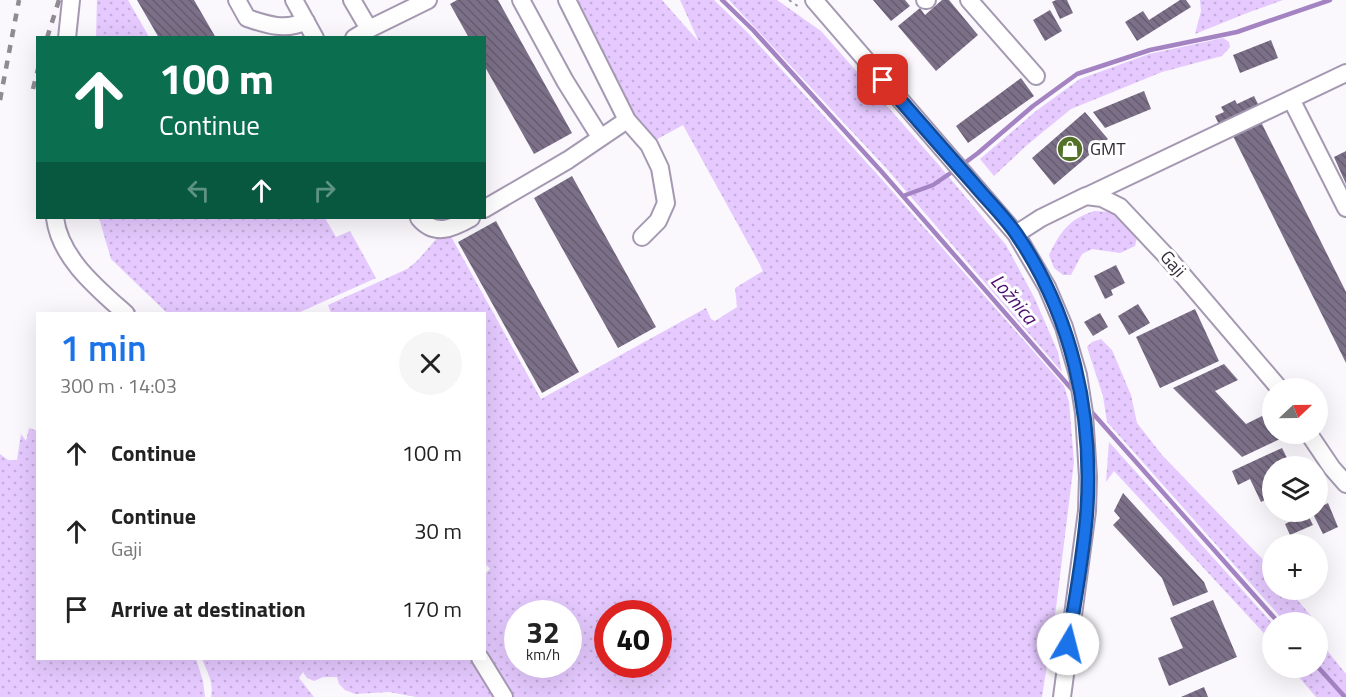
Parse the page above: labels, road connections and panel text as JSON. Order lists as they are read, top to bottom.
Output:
{
  "streets": {
    "street": ["Gaji"]
  },
  "water": ["Ložnica"],
  "places": {
    "shop": ["GMT"]
  },
  "north": "right",
  "page": {
    "turn": ["100 m", "Continue"],
    "heading": ["1 min", "300 m · 14:03"],
    "map_buttons": ["+", "−"],
    "list": [
      {
        "name": "Continue",
        "value": "100 m"
      },
      {
        "name": "Continue",
        "note": "Gaji",
        "value": "30 m"
      },
      {
        "name": "Arrive at destination",
        "value": "170 m"
      }
    ],
    "speed": "32 km/h",
    "limit": "40"
  }
}
